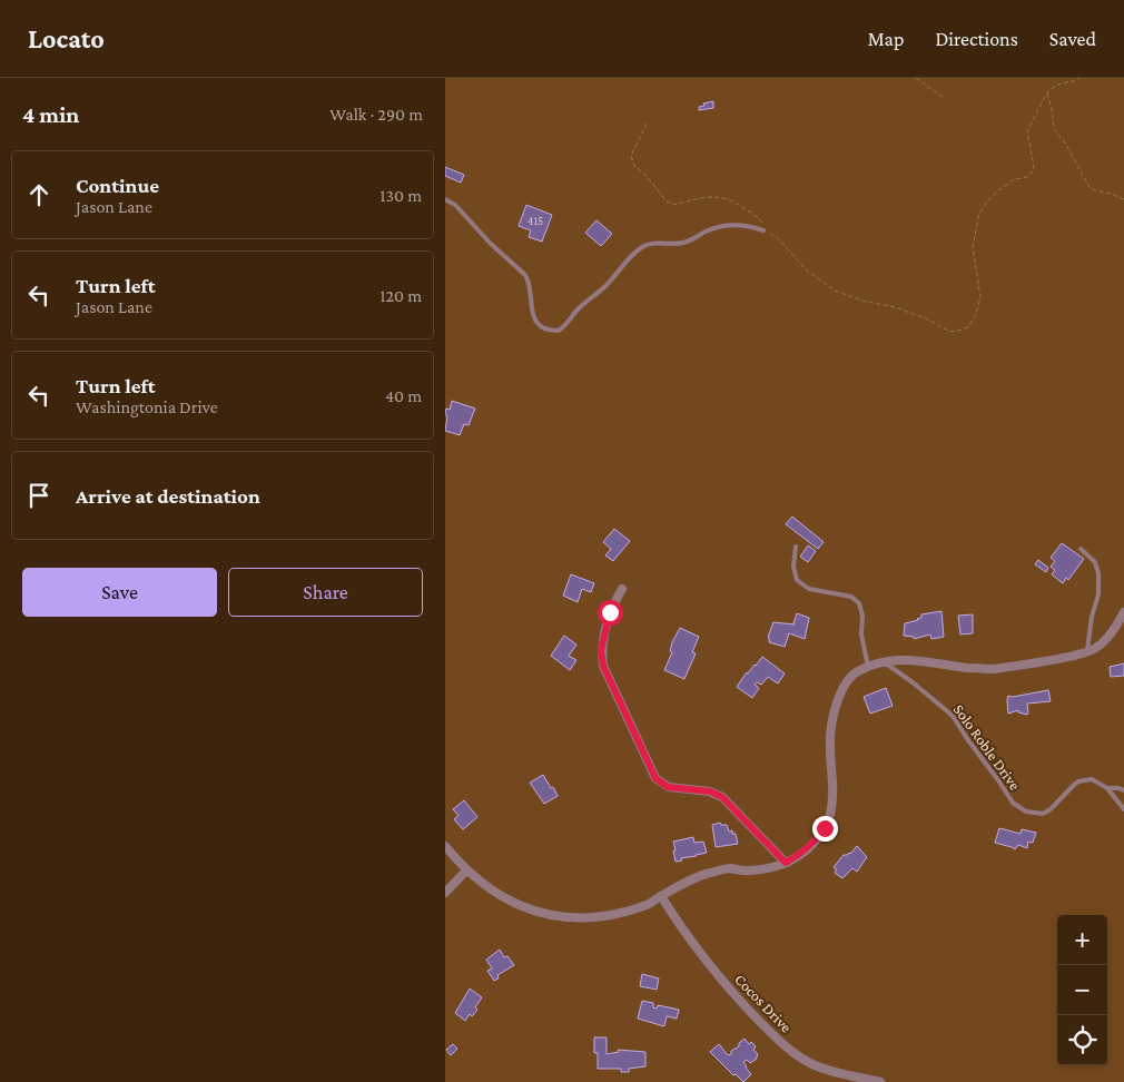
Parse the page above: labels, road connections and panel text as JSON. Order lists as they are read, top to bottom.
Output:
{
  "streets": {
    "street": ["Cocos Drive"],
    "lane": ["Solo Roble Drive"]
  },
  "house_numbers": ["415"],
  "page": {
    "header": "Locato",
    "nav": ["Map", "Directions", "Saved"],
    "heading": ["4 min", "Walk · 290 m"],
    "list": [
      ["Continue", "Jason Lane", "130 m"],
      ["Turn left", "Jason Lane", "120 m"],
      ["Turn left", "Washingtonia Drive", "40 m"],
      "Arrive at destination"
    ],
    "buttons": ["Save", "Share"],
    "map_buttons": ["+", "−"]
  }
}
